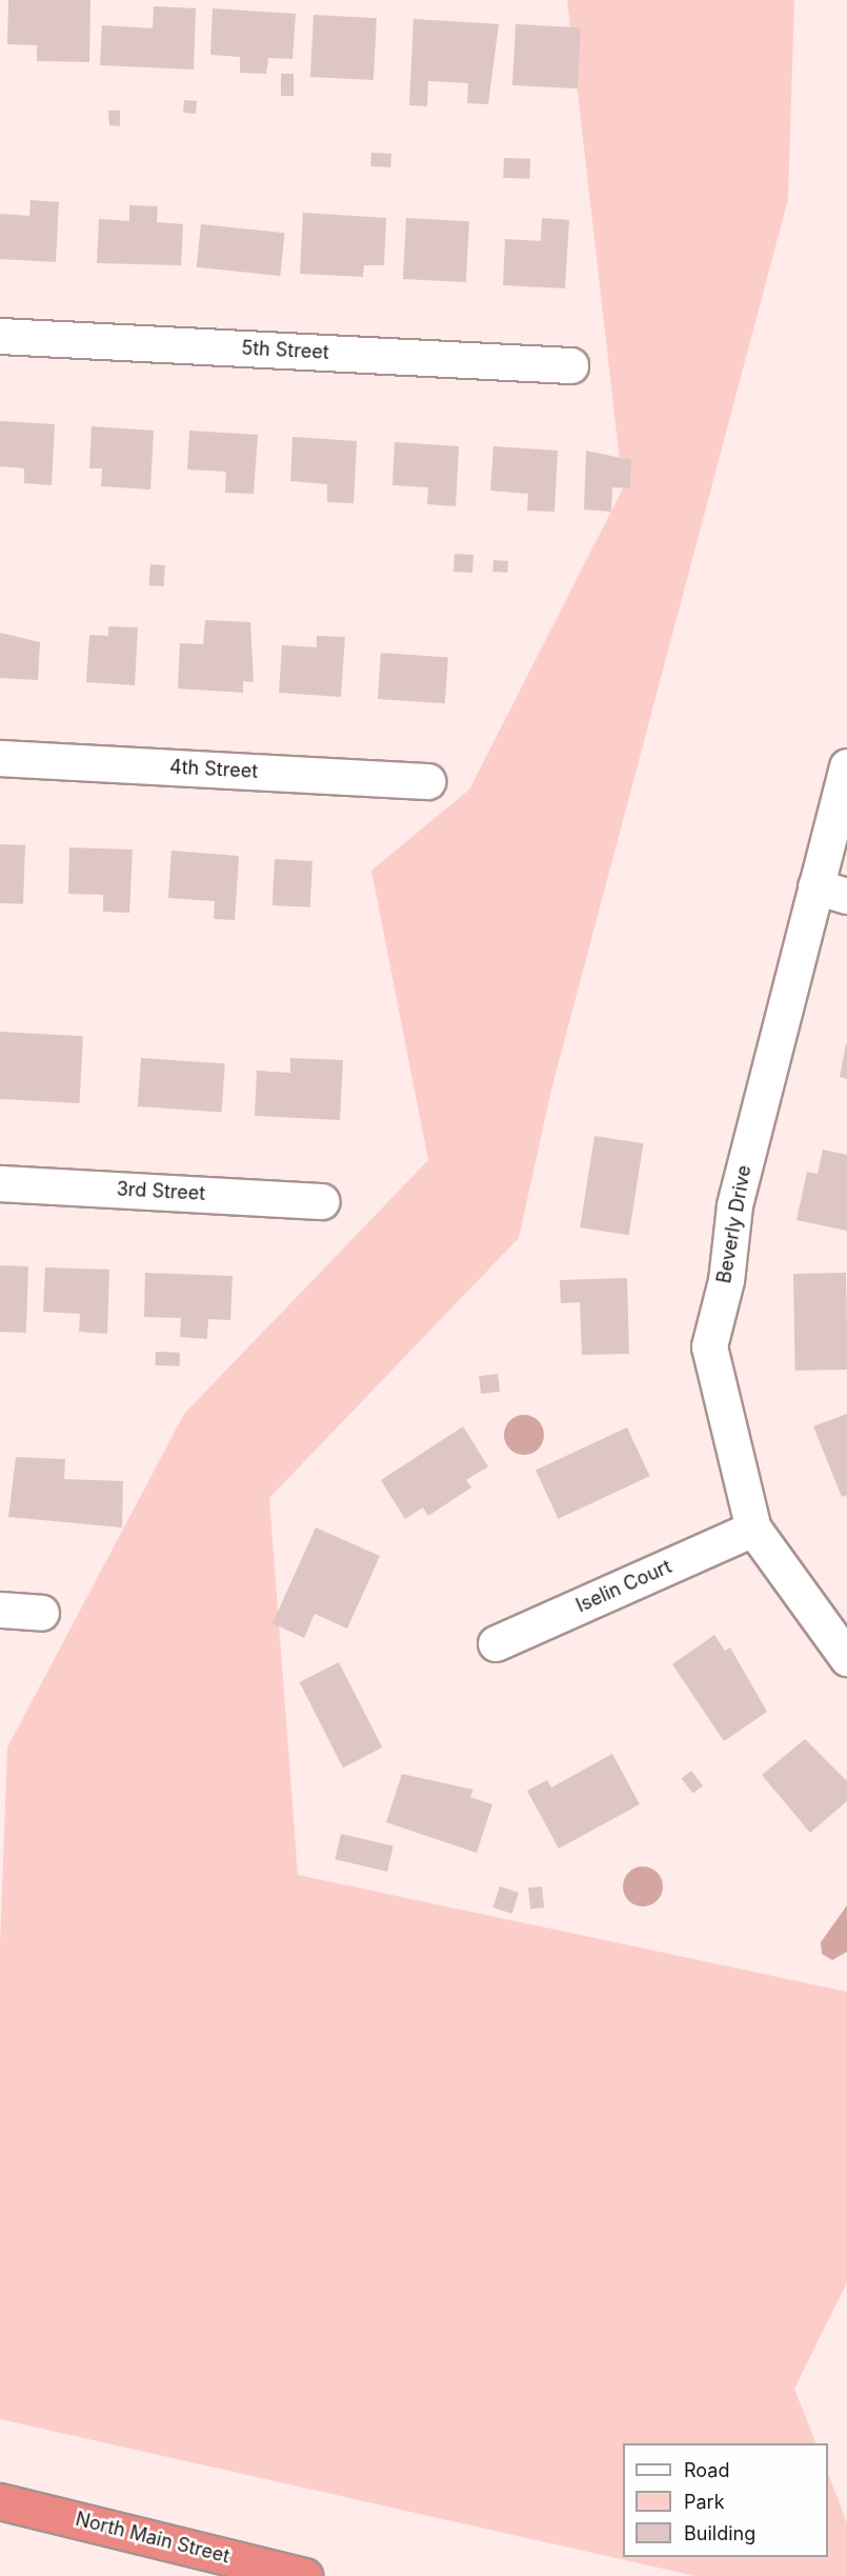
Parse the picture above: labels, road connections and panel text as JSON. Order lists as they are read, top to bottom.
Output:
{
  "streets": {
    "highway": ["North Main Street"],
    "street": [
      "5th Street",
      "4th Street",
      "3rd Street",
      "Beverly Drive",
      "Iselin Court"
    ]
  },
  "crossings": [
    ["Beverly Drive", "Iselin Court"]
  ],
  "legend": ["Road", "Park", "Building"]
}
